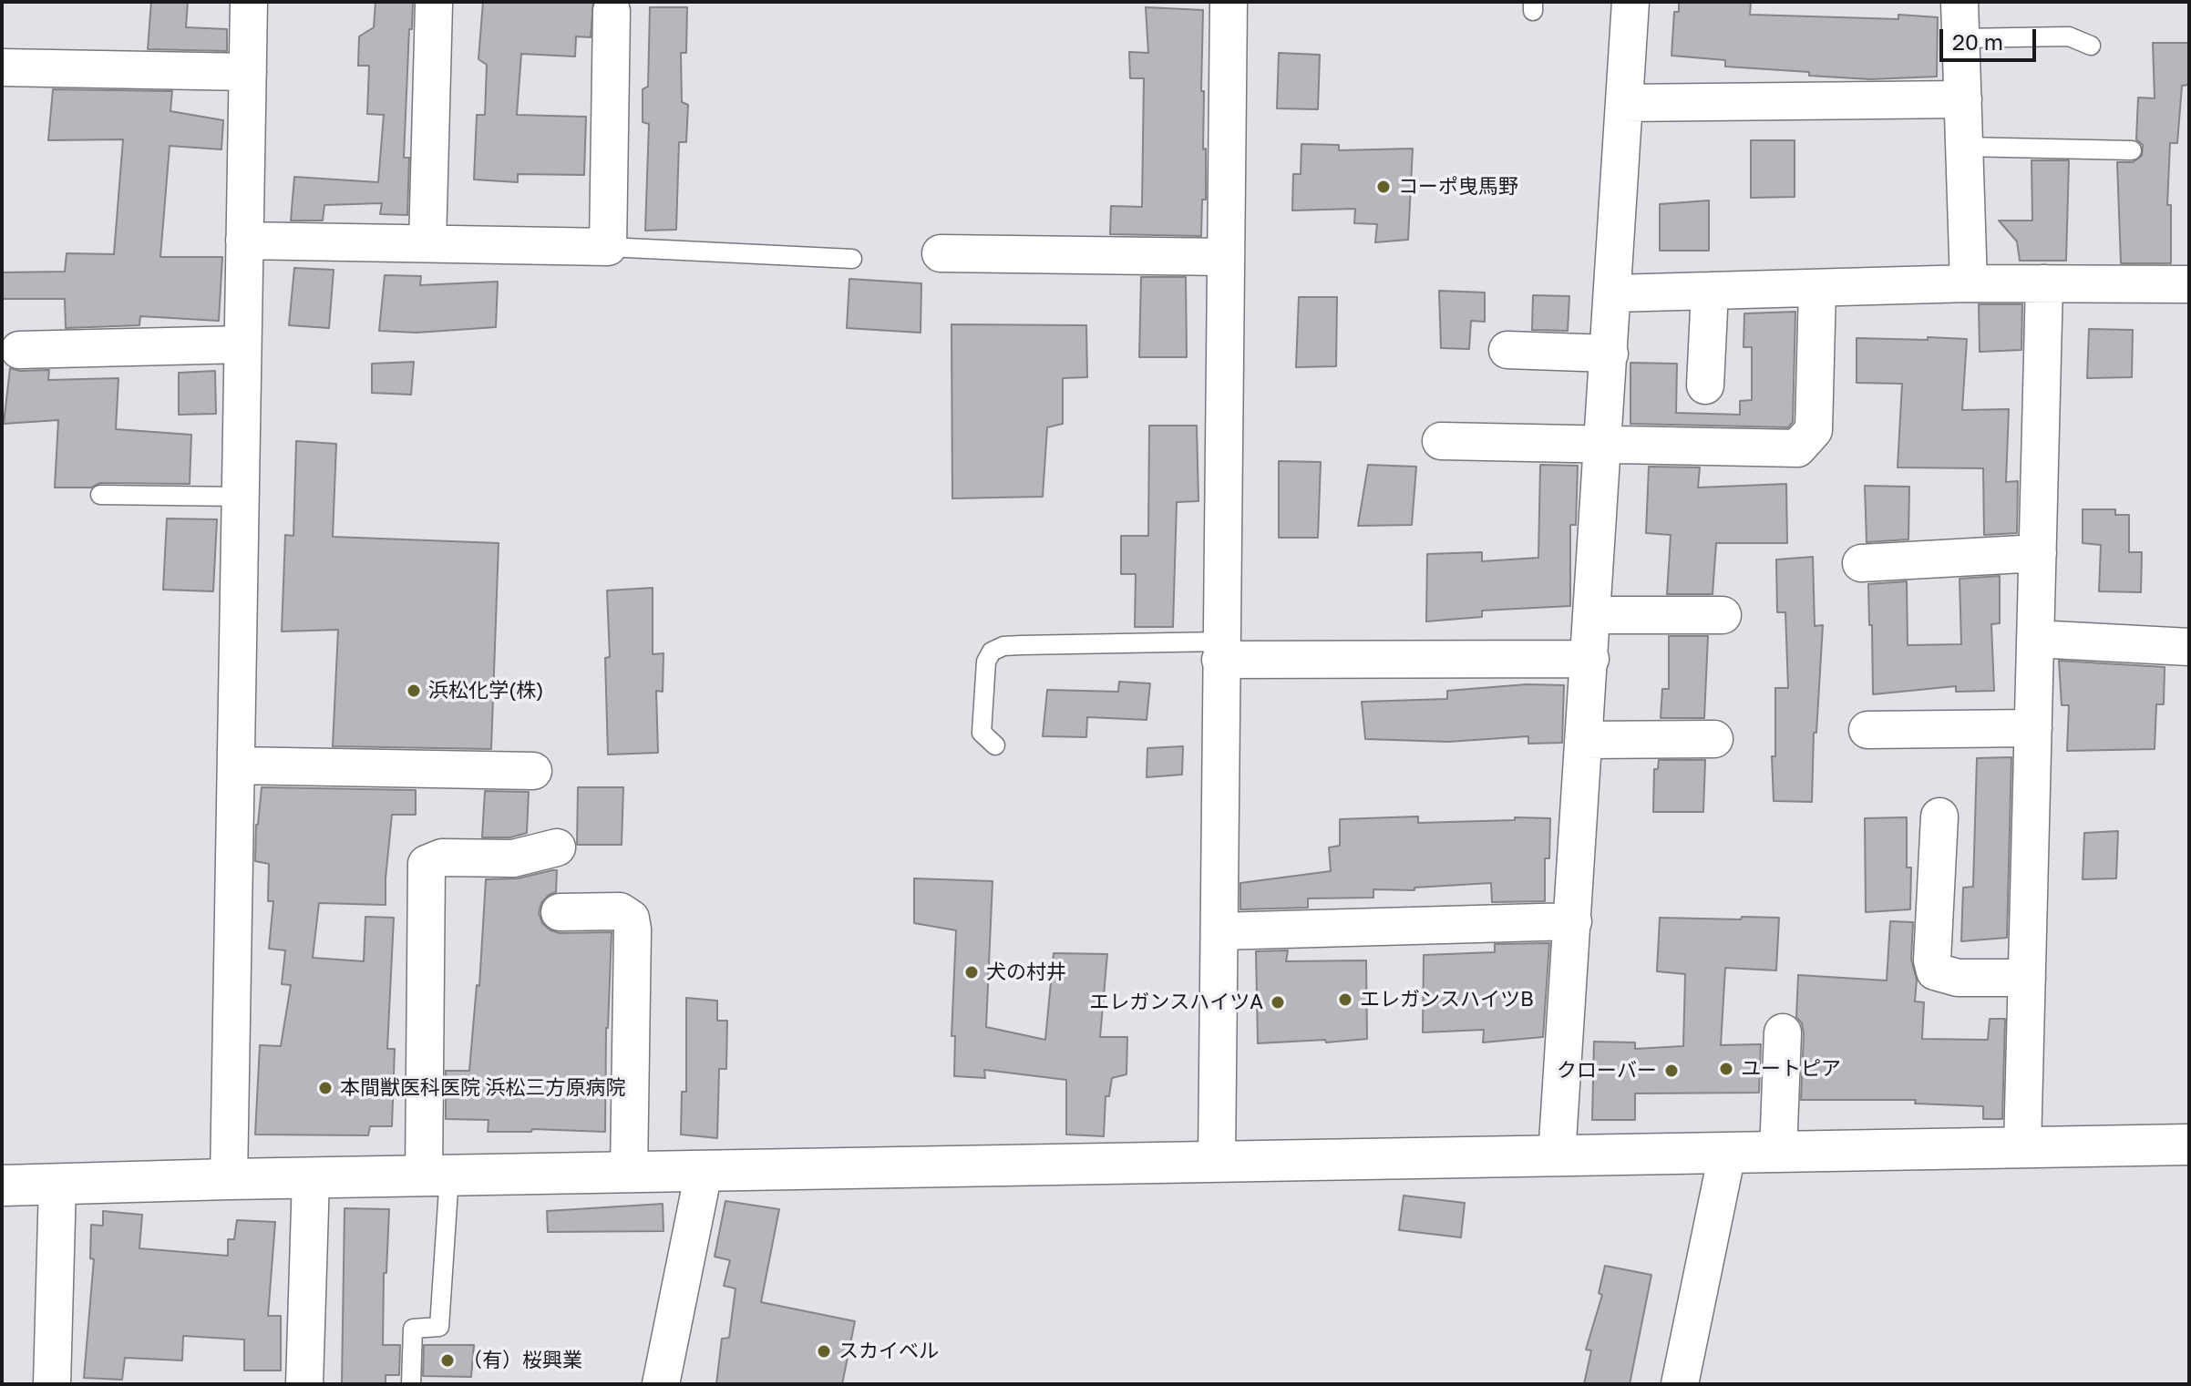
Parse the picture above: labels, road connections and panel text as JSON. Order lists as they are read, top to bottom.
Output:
{
  "places": [
    "コーポ曳馬野",
    "浜松化学(株)",
    "犬の村井",
    "エレガンスハイツB",
    "エレガンスハイツA",
    "ユートピア",
    "クローバー",
    "本間獣医科医院 浜松三方原病院",
    "スカイベル",
    "（有）桜興業"
  ],
  "scale_bar": "20 m"
}
